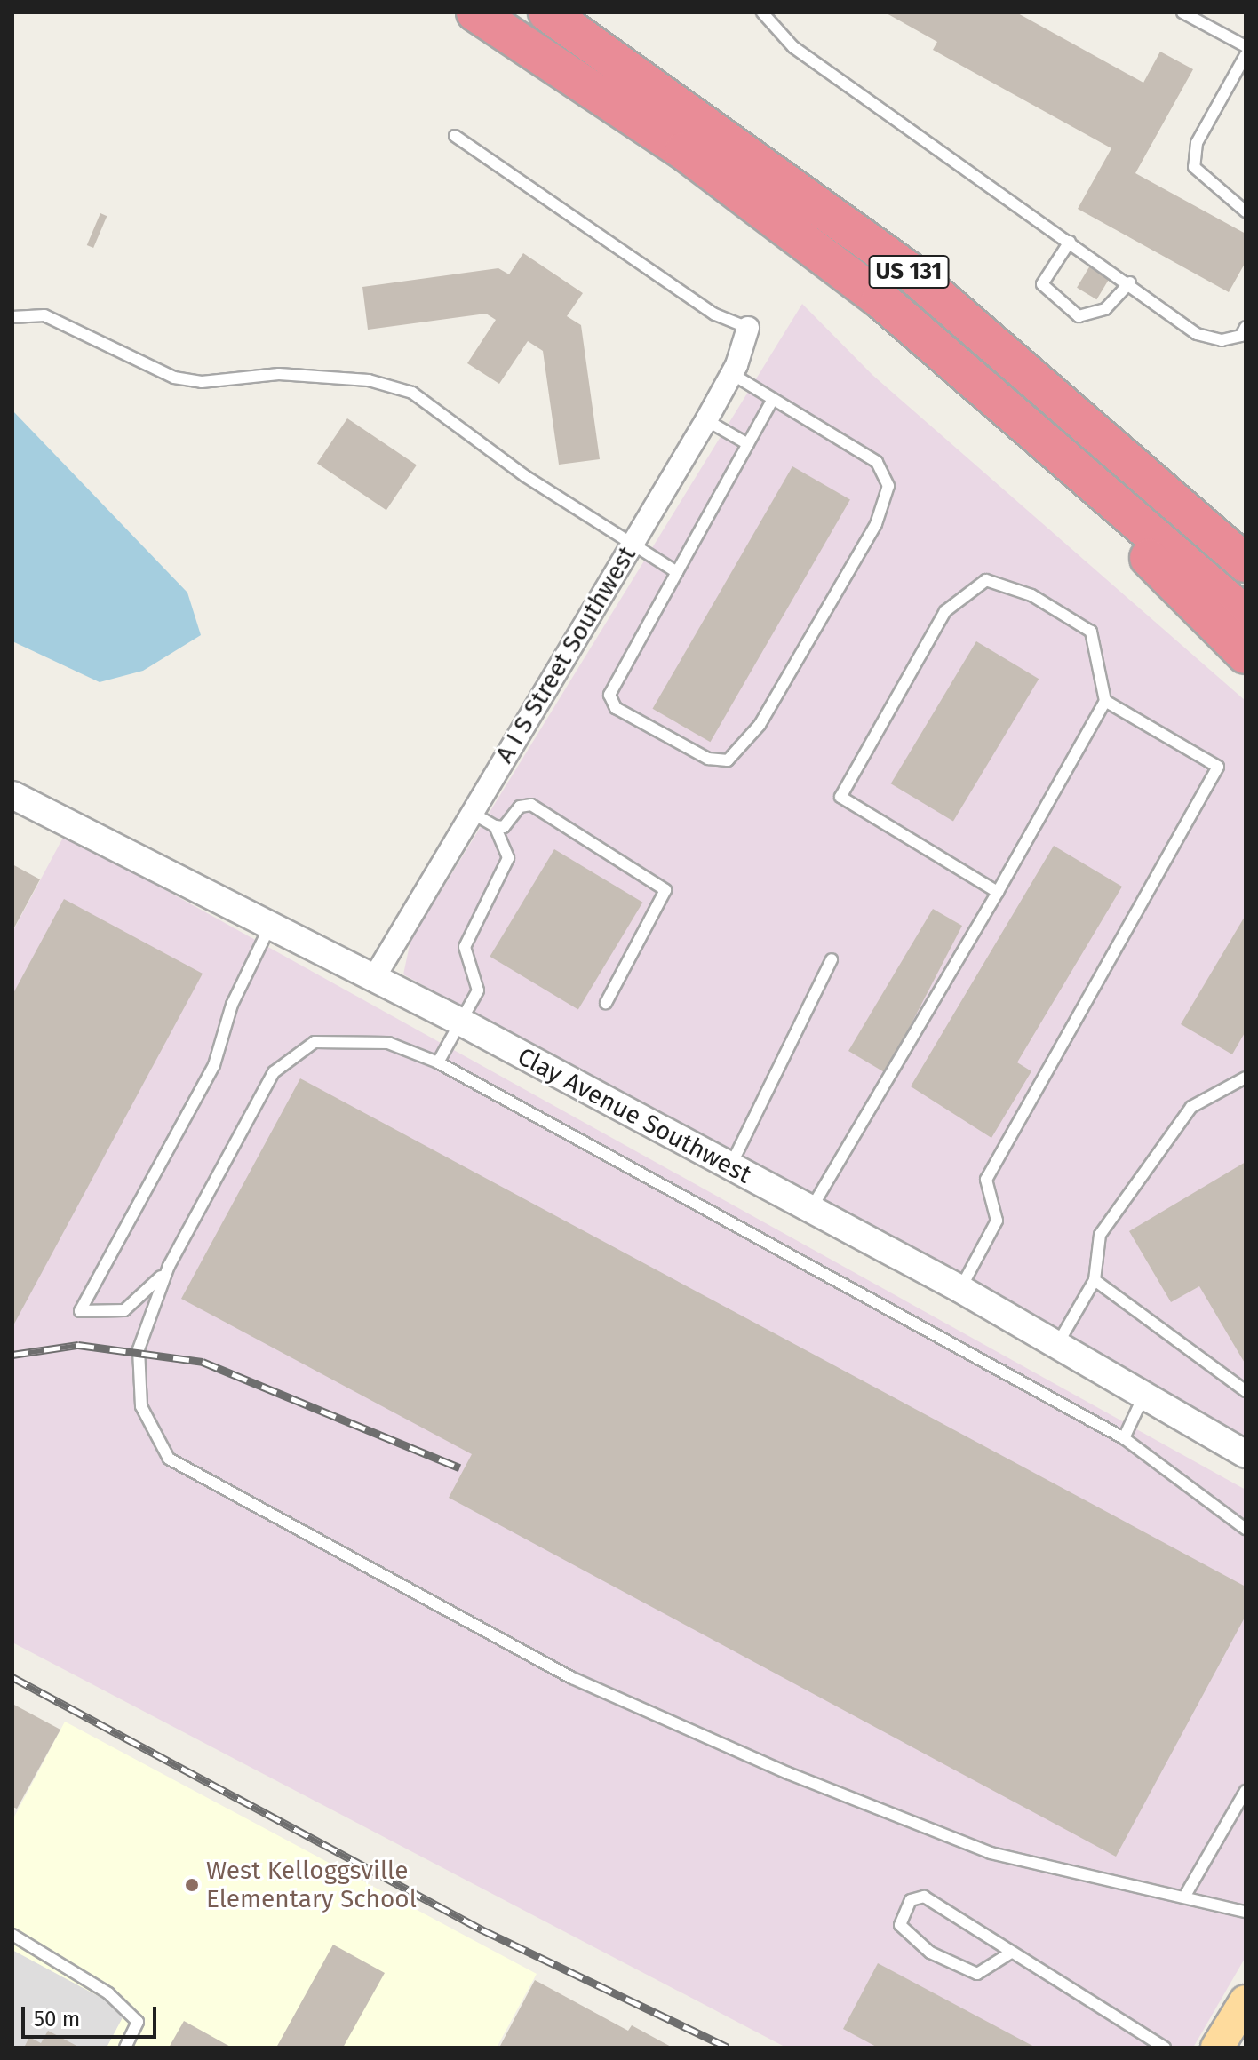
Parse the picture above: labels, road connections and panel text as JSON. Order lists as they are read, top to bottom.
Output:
{
  "streets": {
    "highway": ["US 131"],
    "street": ["A I S Street Southwest", "Clay Avenue Southwest"]
  },
  "crossings": [
    ["A I S Street Southwest", "Clay Avenue Southwest"]
  ],
  "places": ["West Kelloggsville Elementary School"],
  "scale_bar": "50 m"
}
